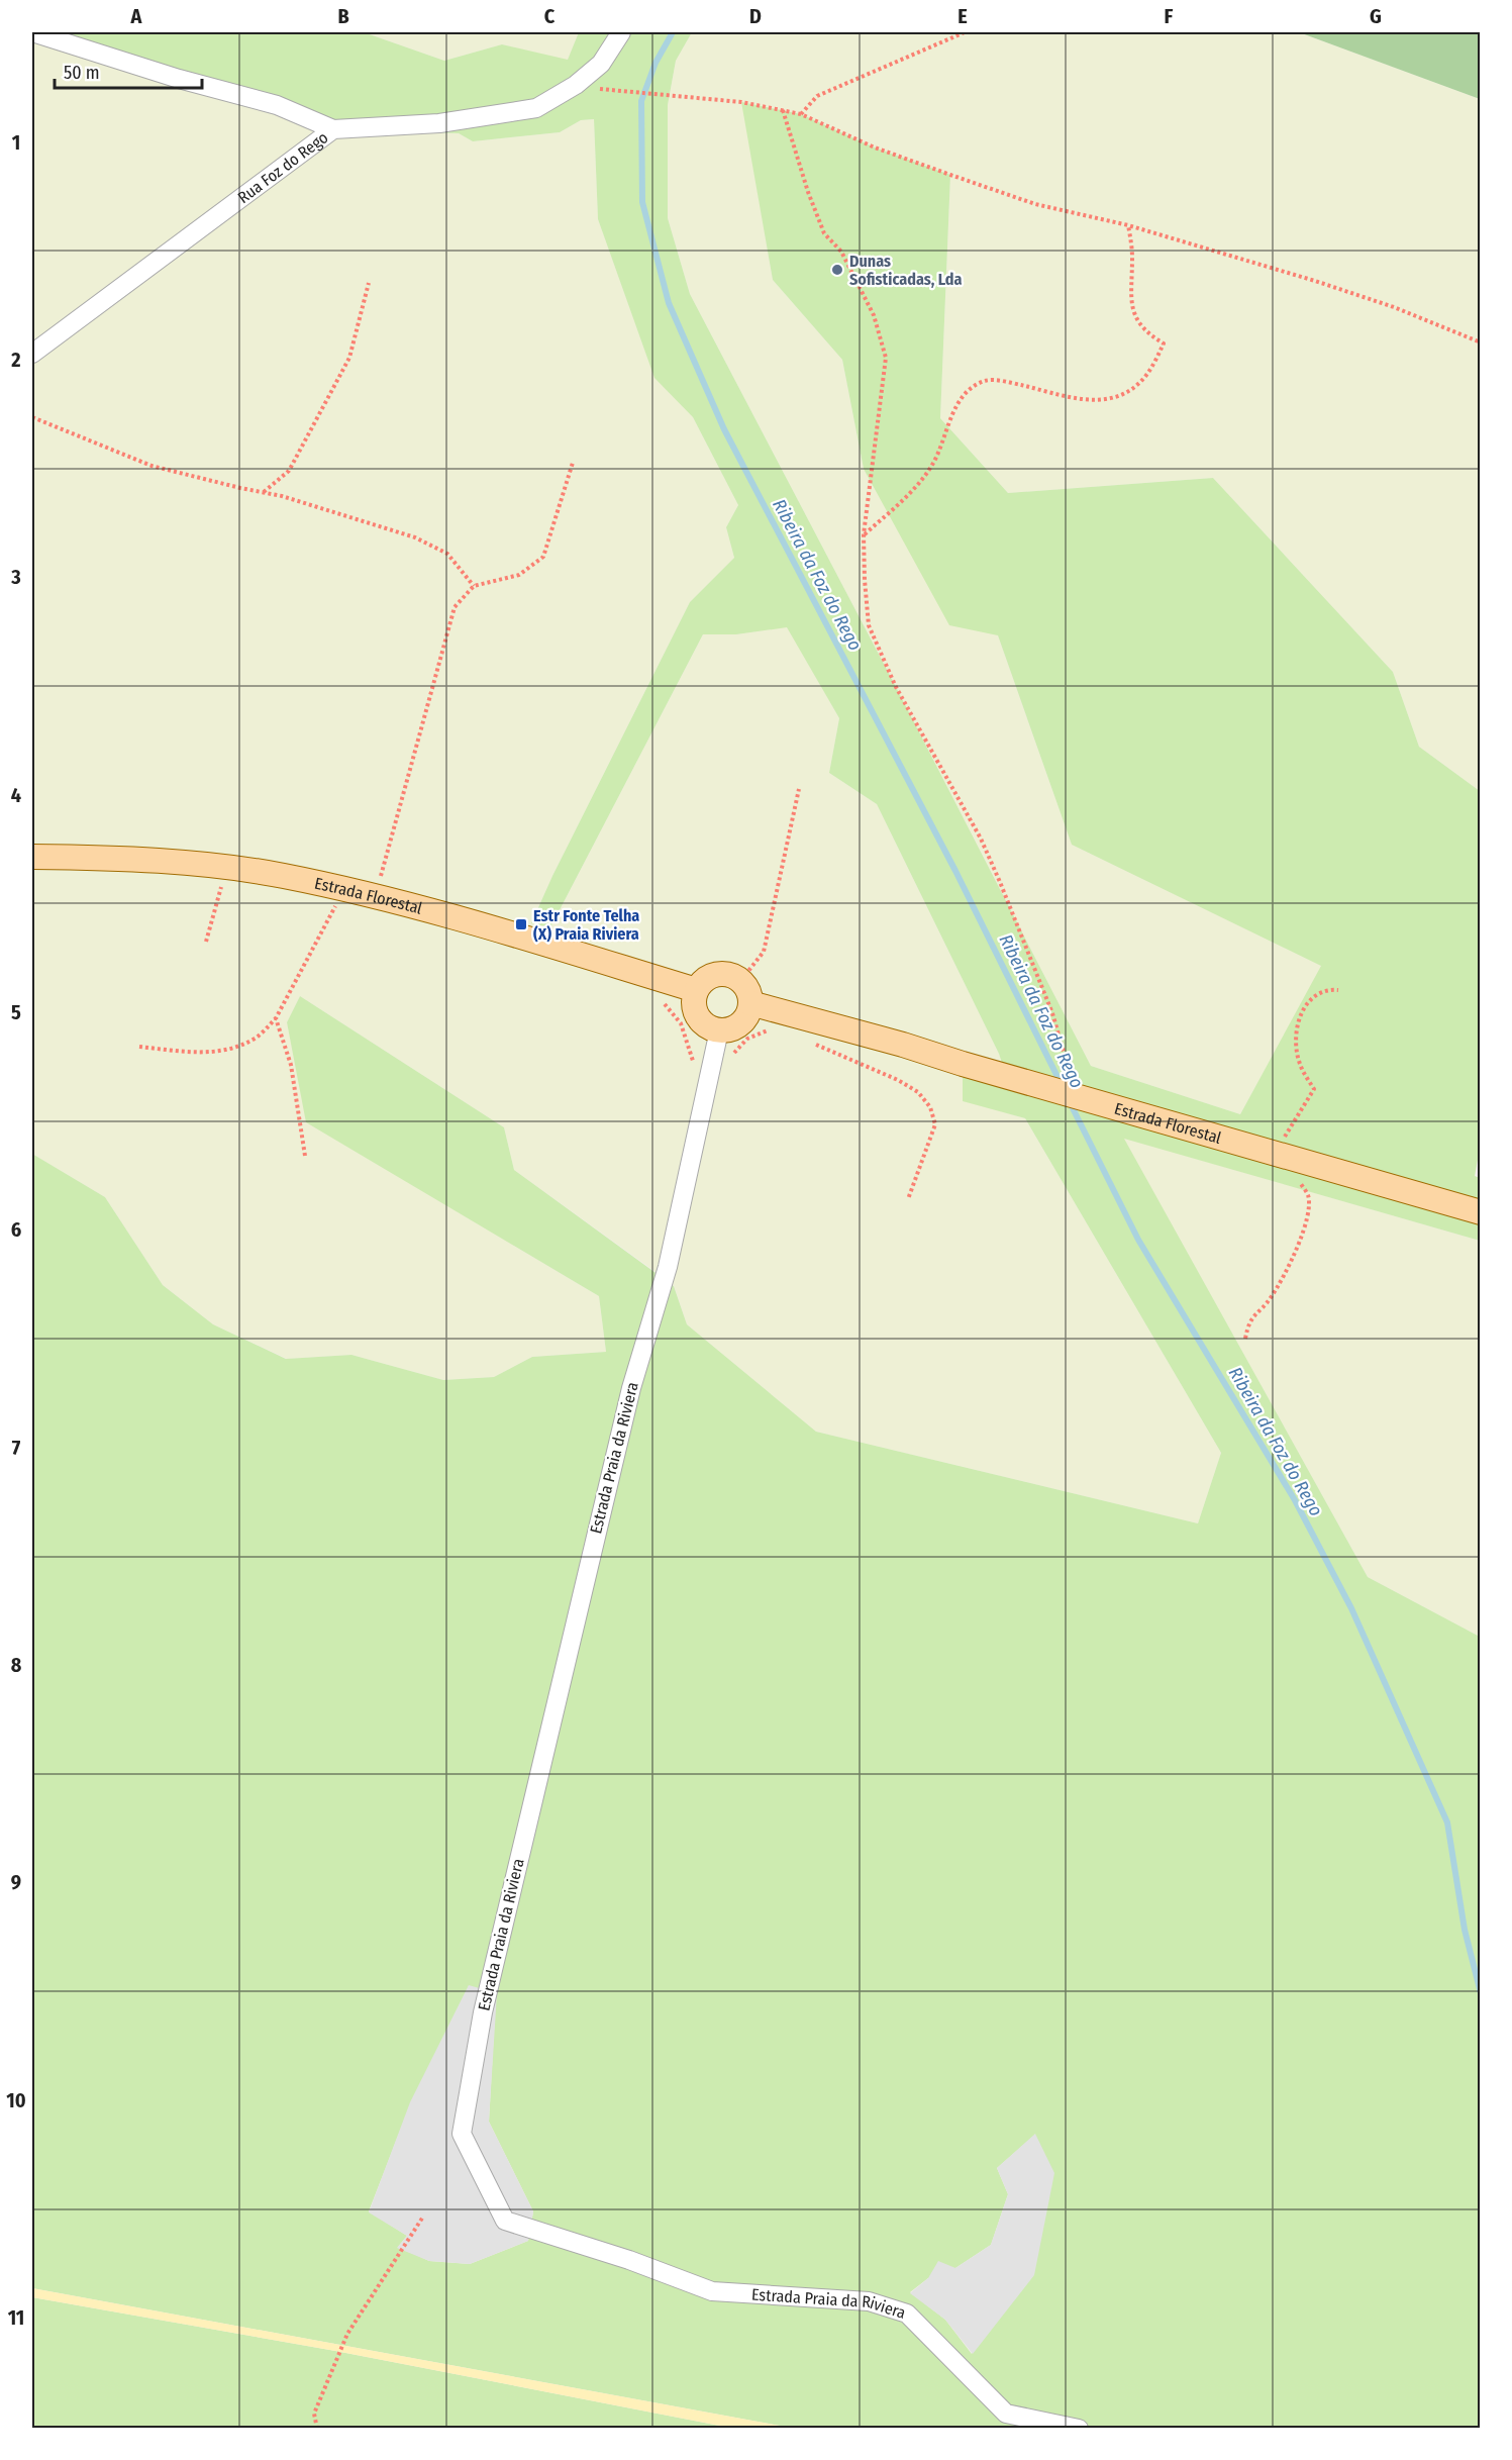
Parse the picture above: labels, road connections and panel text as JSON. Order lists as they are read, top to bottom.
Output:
{
  "streets": {
    "main road": ["Estrada Florestal"],
    "street": ["Rua Foz do Rego", "Estrada Praia da Riviera"]
  },
  "crossings": [
    ["Estrada Florestal", "Estrada Praia da Riviera"]
  ],
  "water": ["Ribeira da Foz do Rego"],
  "places": {
    "other": ["Dunas Sofisticadas, Lda"],
    "transit": ["Estr Fonte Telha (X) Praia Riviera"]
  },
  "scale_bar": "50 m",
  "grid": {
    "columns": [
      "A",
      "B",
      "C",
      "D",
      "E",
      "F",
      "G"
    ],
    "rows": [
      "1",
      "2",
      "3",
      "4",
      "5",
      "6",
      "7",
      "8",
      "9",
      "10",
      "11"
    ]
  }
}
